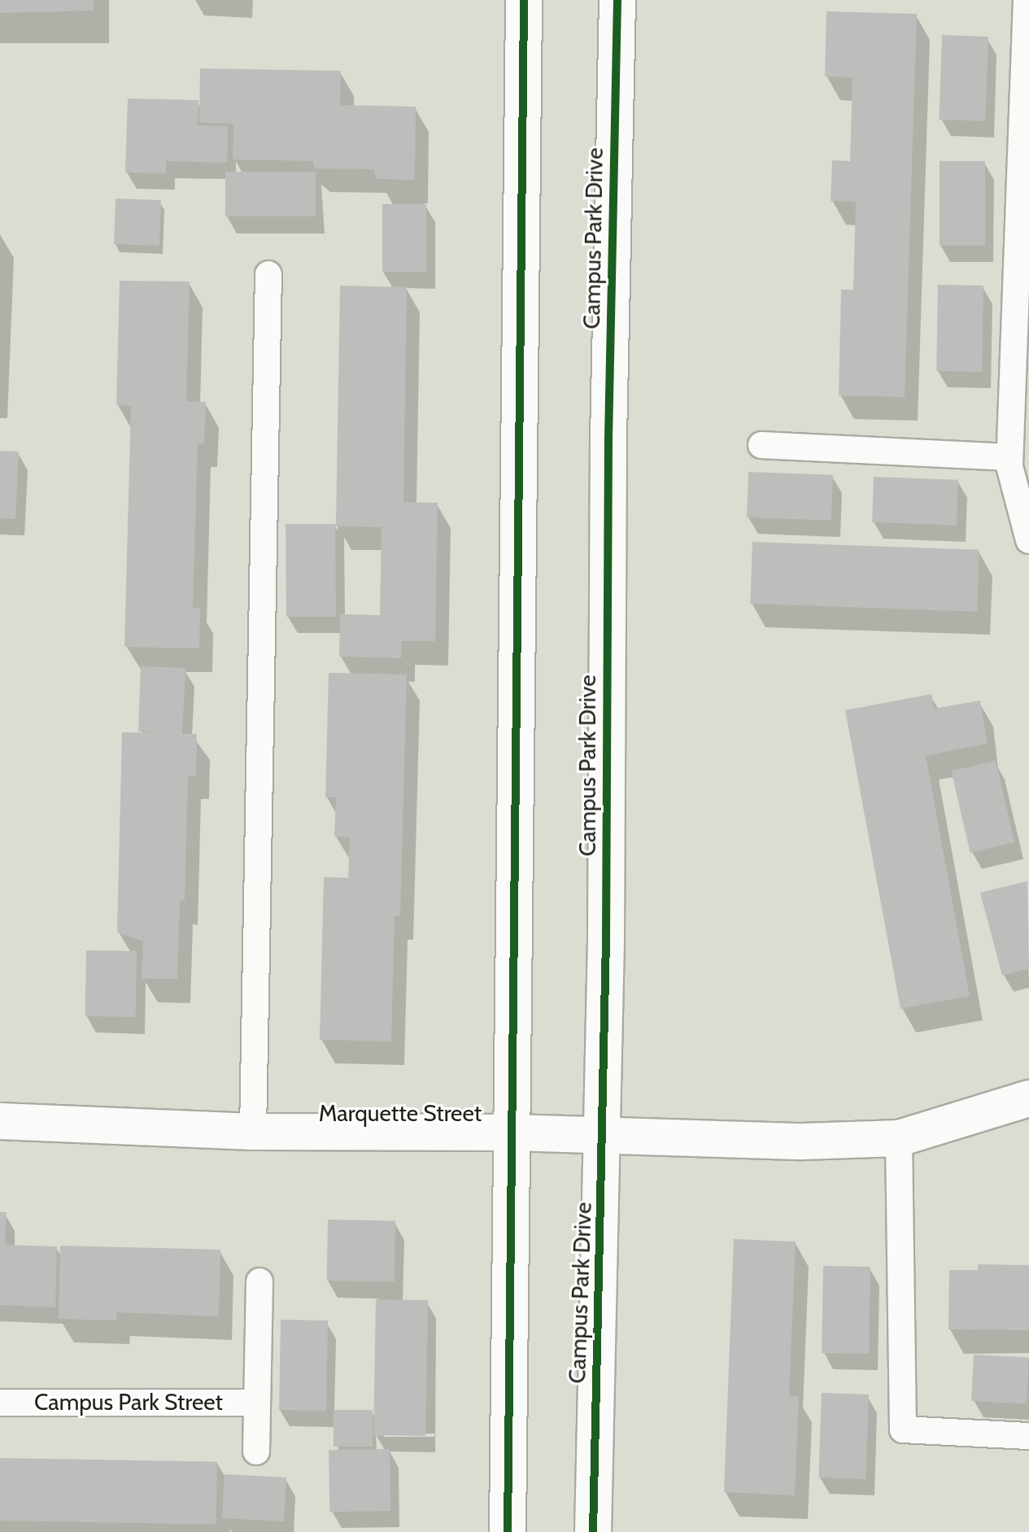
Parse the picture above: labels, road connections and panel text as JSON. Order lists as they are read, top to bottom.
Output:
{
  "streets": {
    "street": ["Campus Park Drive", "Marquette Street"],
    "lane": ["Campus Park Street"]
  },
  "crossings": [
    ["Campus Park Drive", "Marquette Street"]
  ]
}
